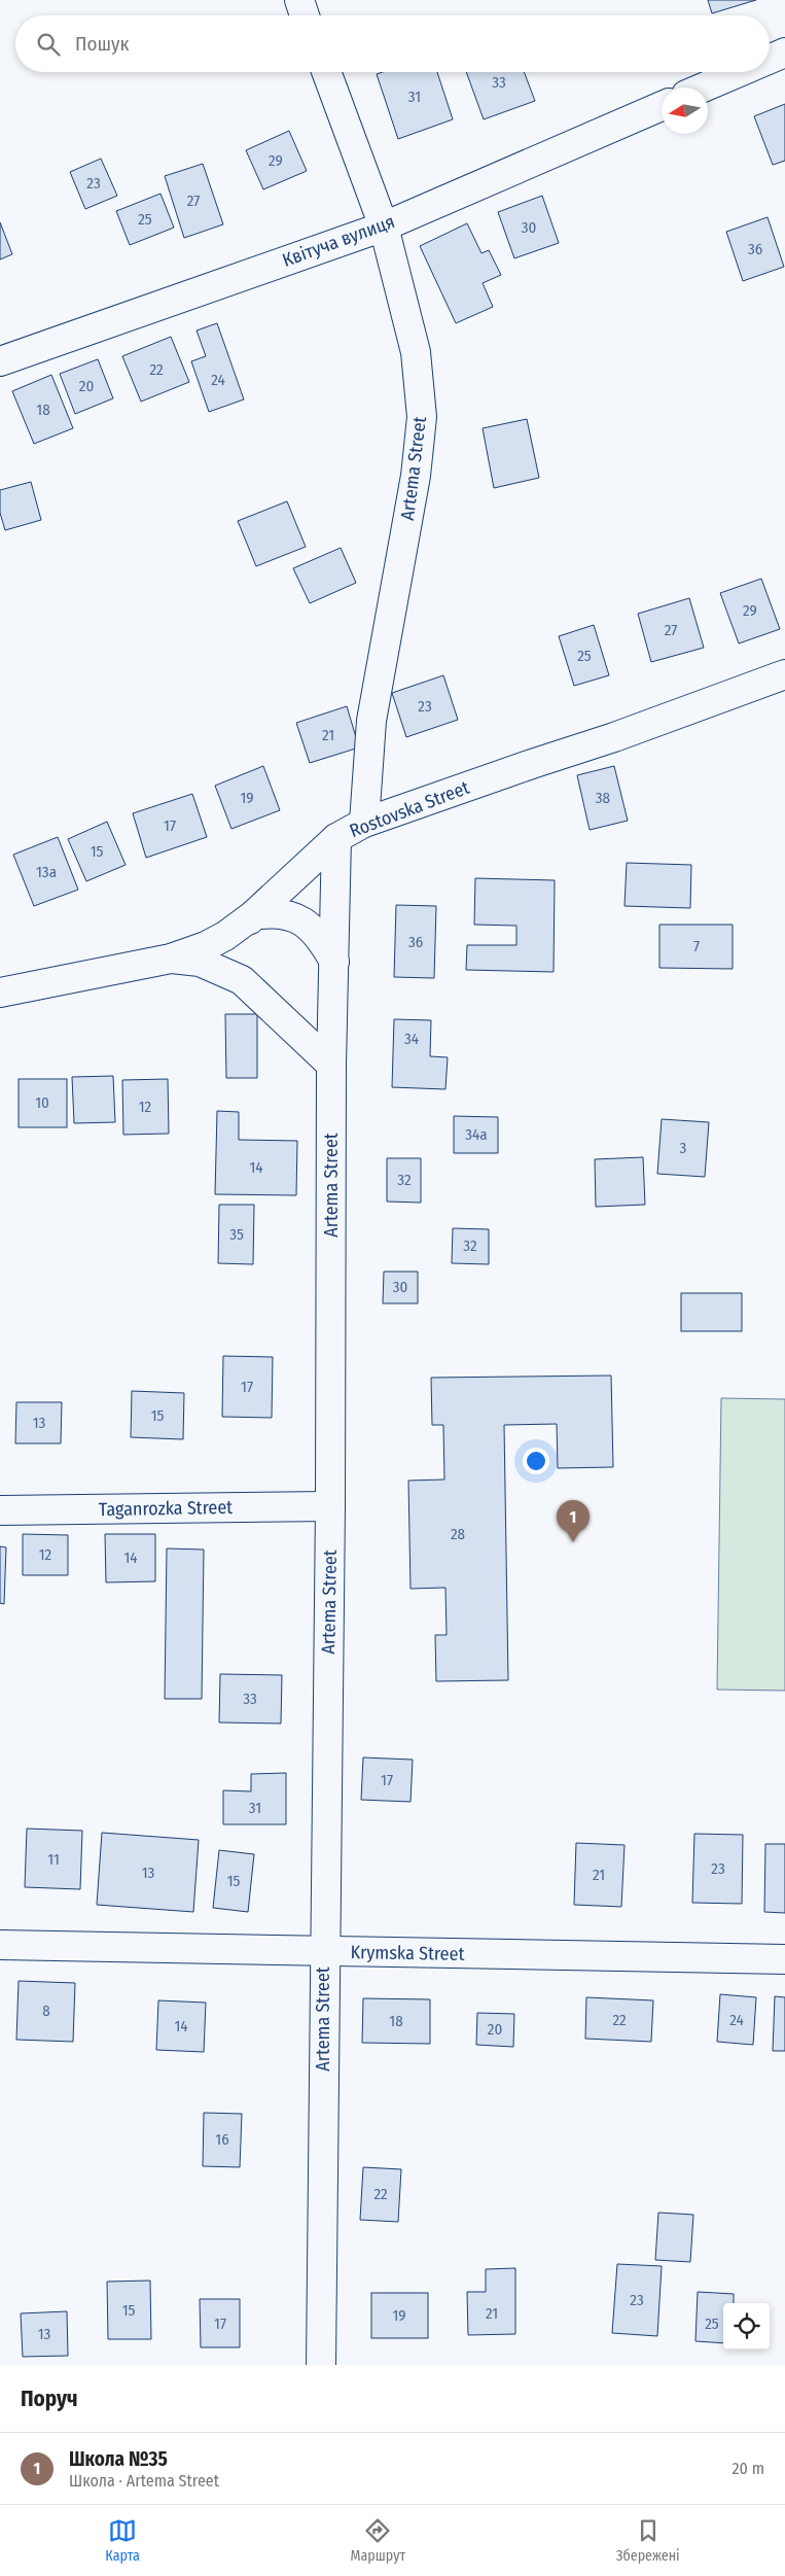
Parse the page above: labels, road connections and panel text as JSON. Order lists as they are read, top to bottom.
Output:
{
  "streets": {
    "street": [
      "Квітуча вулиця",
      "Artema Street",
      "Rostovska Street",
      "Taganrozka Street",
      "Krymska Street"
    ]
  },
  "crossings": [
    ["Квітуча вулиця", "Artema Street"],
    ["Artema Street", "Rostovska Street"],
    ["Artema Street", "Taganrozka Street"],
    ["Artema Street", "Krymska Street"]
  ],
  "house_numbers": [
    "33",
    "31",
    "29",
    "23",
    "27",
    "25",
    "30",
    "36",
    "22",
    "24",
    "20",
    "18",
    "29",
    "27",
    "25",
    "23",
    "21",
    "19",
    "38",
    "17",
    "15",
    "13а",
    "36",
    "7",
    "34",
    "10",
    "12",
    "34а",
    "3",
    "14",
    "32",
    "35",
    "32",
    "30",
    "17",
    "15",
    "13",
    "28",
    "12",
    "14",
    "33",
    "17",
    "31",
    "11",
    "23",
    "13",
    "21",
    "15",
    "8",
    "22",
    "24",
    "18",
    "14",
    "20",
    "16",
    "22",
    "23",
    "15",
    "21",
    "19",
    "17",
    "25",
    "13"
  ],
  "north": "left",
  "page": {
    "search": "Пошук",
    "pins": "1",
    "heading": "Поруч",
    "list": [
      {
        "mark": "1",
        "name": "Школа №35",
        "note": "Школа · Artema Street",
        "value": "20 m"
      }
    ],
    "nav": ["Карта", "Маршрут", "Збережені"]
  }
}
